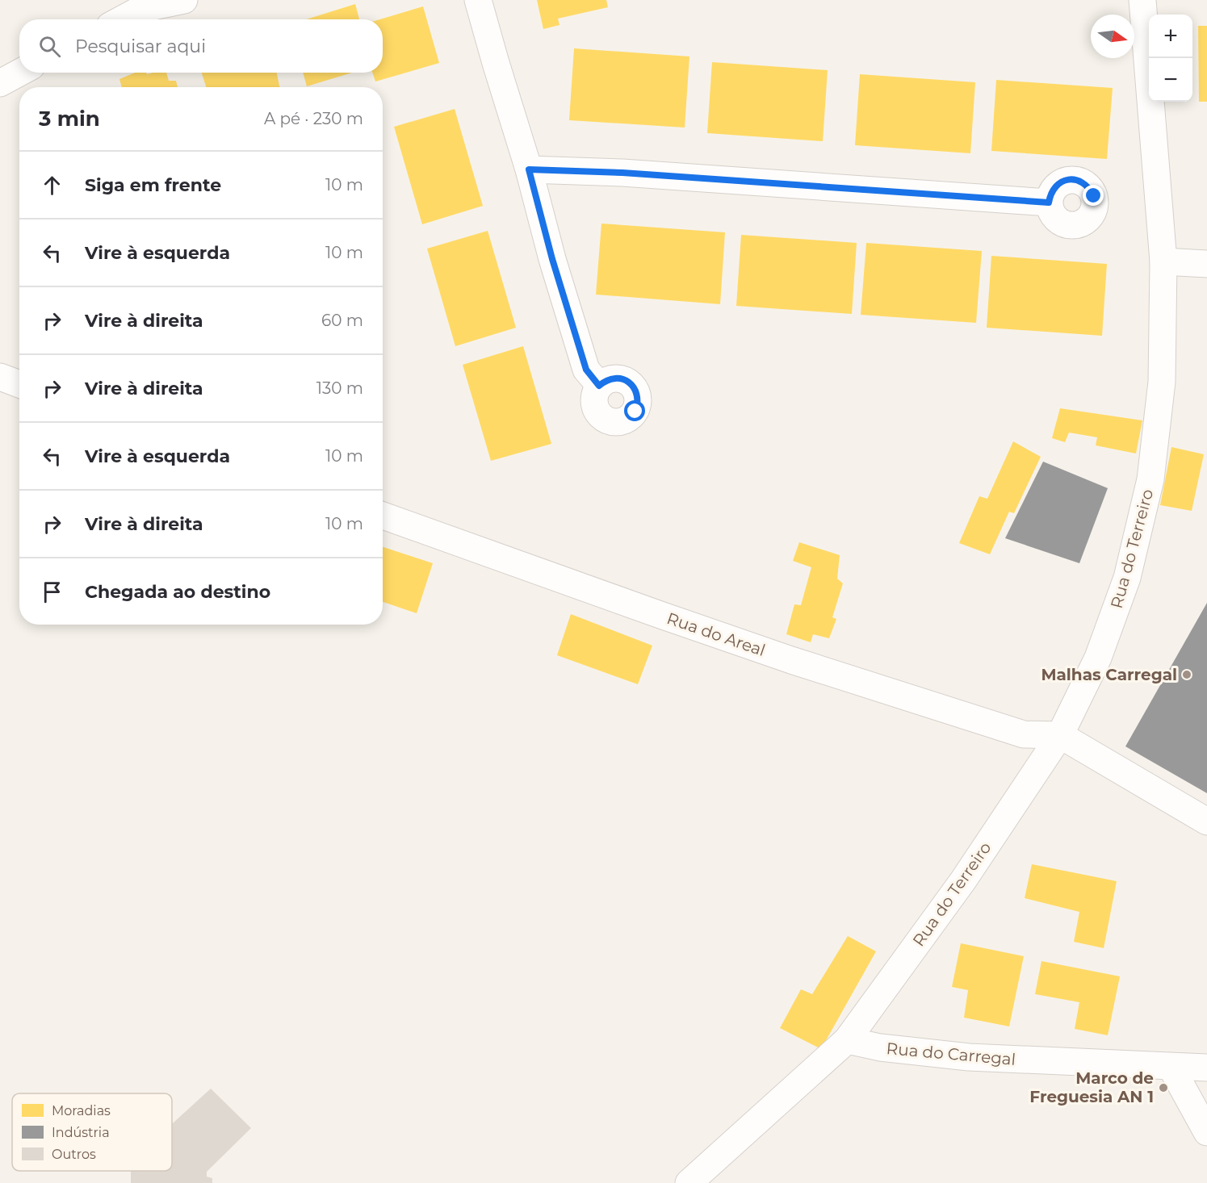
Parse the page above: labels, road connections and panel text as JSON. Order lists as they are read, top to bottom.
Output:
{
  "streets": {
    "street": ["Rua do Terreiro", "Rua do Areal", "Rua do Carregal"]
  },
  "crossings": [
    ["Rua do Terreiro", "Rua do Areal"],
    ["Rua do Terreiro", "Rua do Carregal"]
  ],
  "places": ["Malhas Carregal", "Marco de Freguesia AN 1"],
  "legend": ["Moradias", "Indústria", "Outros"],
  "north": "right",
  "page": {
    "map_buttons": ["+", "−"],
    "search": "Pesquisar aqui",
    "heading": ["3 min", "A pé · 230 m"],
    "list": [
      ["Siga em frente", "10 m"],
      ["Vire à esquerda", "10 m"],
      ["Vire à direita", "60 m"],
      ["Vire à direita", "130 m"],
      ["Vire à esquerda", "10 m"],
      ["Vire à direita", "10 m"],
      "Chegada ao destino"
    ]
  }
}
